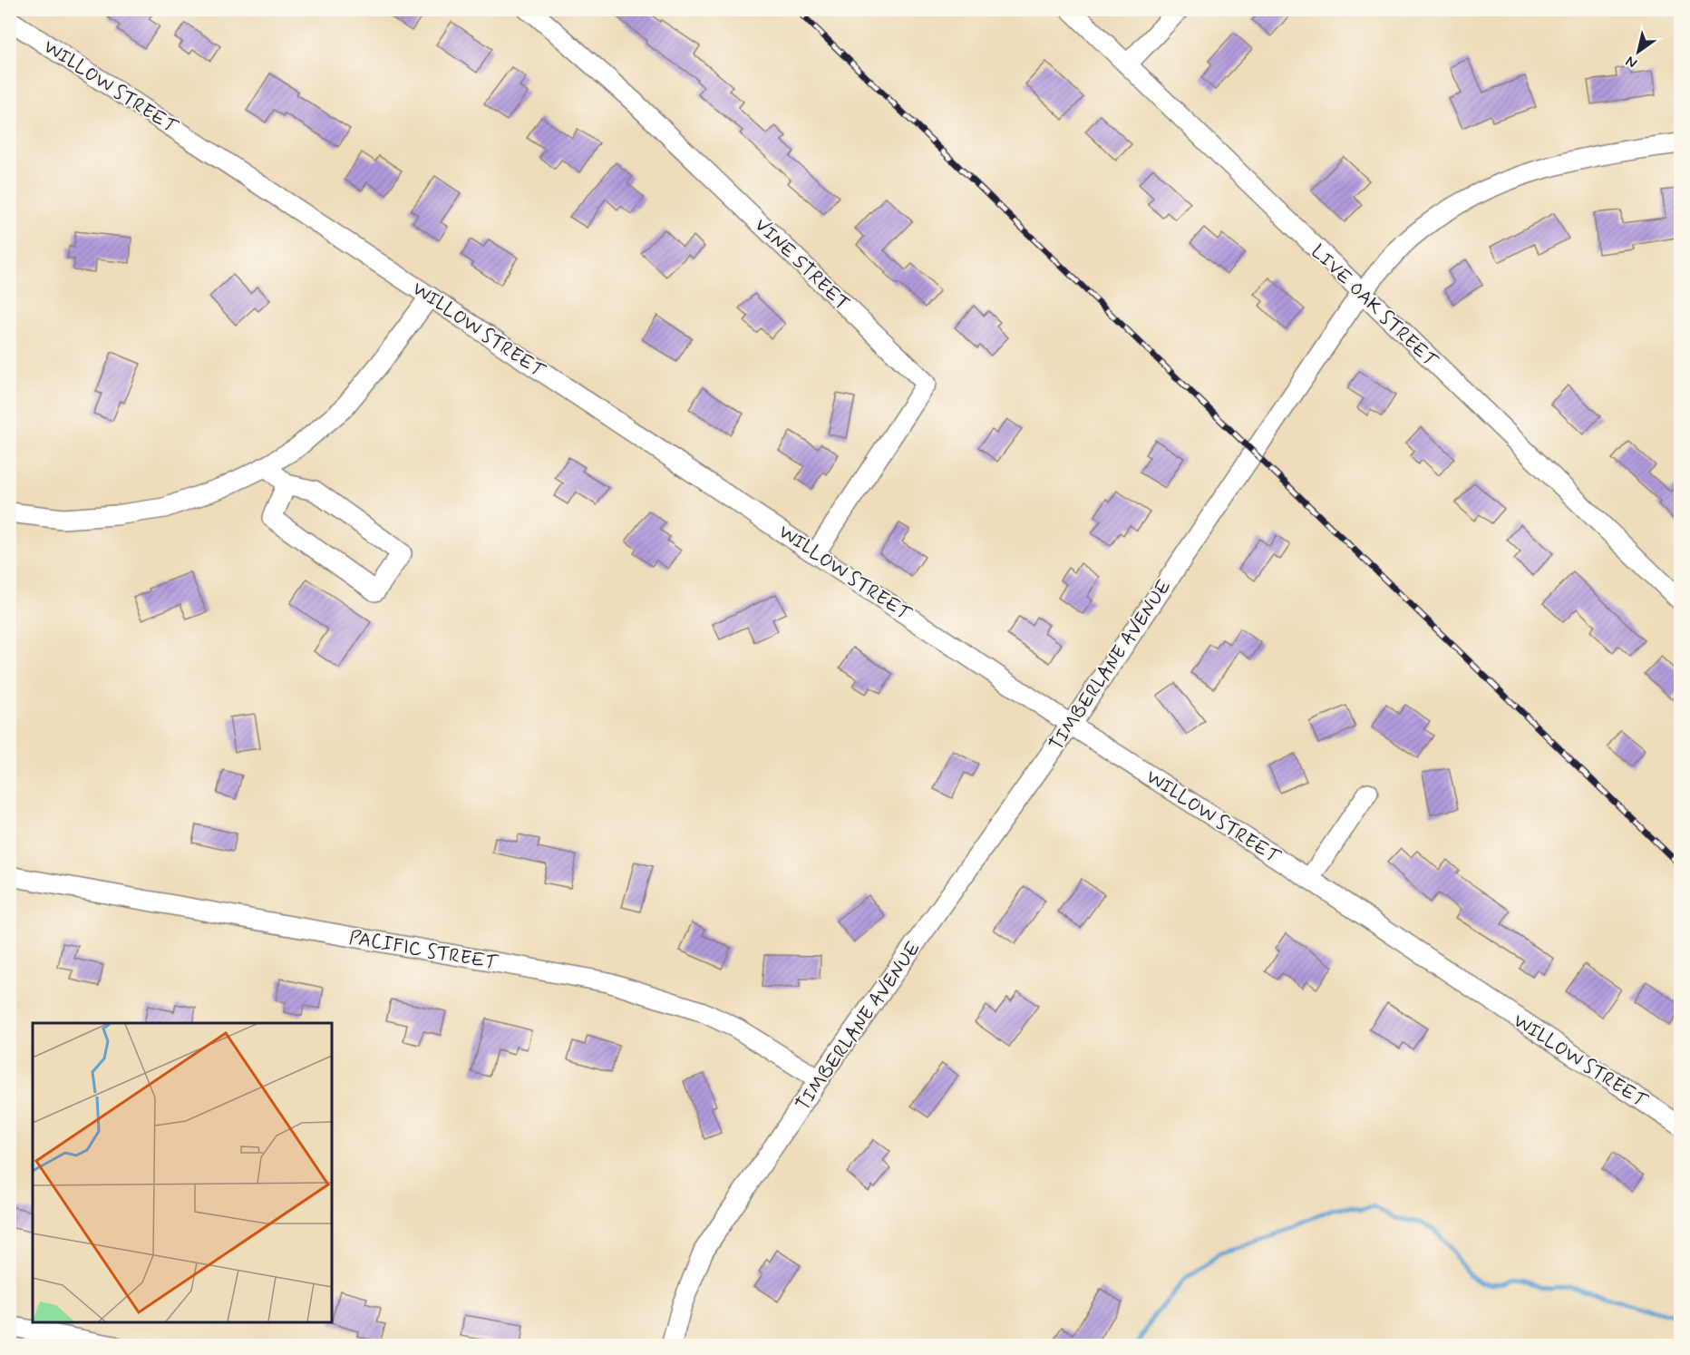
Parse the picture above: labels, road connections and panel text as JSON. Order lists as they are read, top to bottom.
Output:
{
  "streets": {
    "street": [
      "WILLOW STREET",
      "VINE STREET",
      "LIVE OAK STREET",
      "TIMBERLANE AVENUE",
      "PACIFIC STREET"
    ]
  },
  "crossings": [
    ["WILLOW STREET", "VINE STREET"],
    ["WILLOW STREET", "TIMBERLANE AVENUE"],
    ["LIVE OAK STREET", "TIMBERLANE AVENUE"],
    ["TIMBERLANE AVENUE", "PACIFIC STREET"]
  ],
  "north": "bottom left"
}
